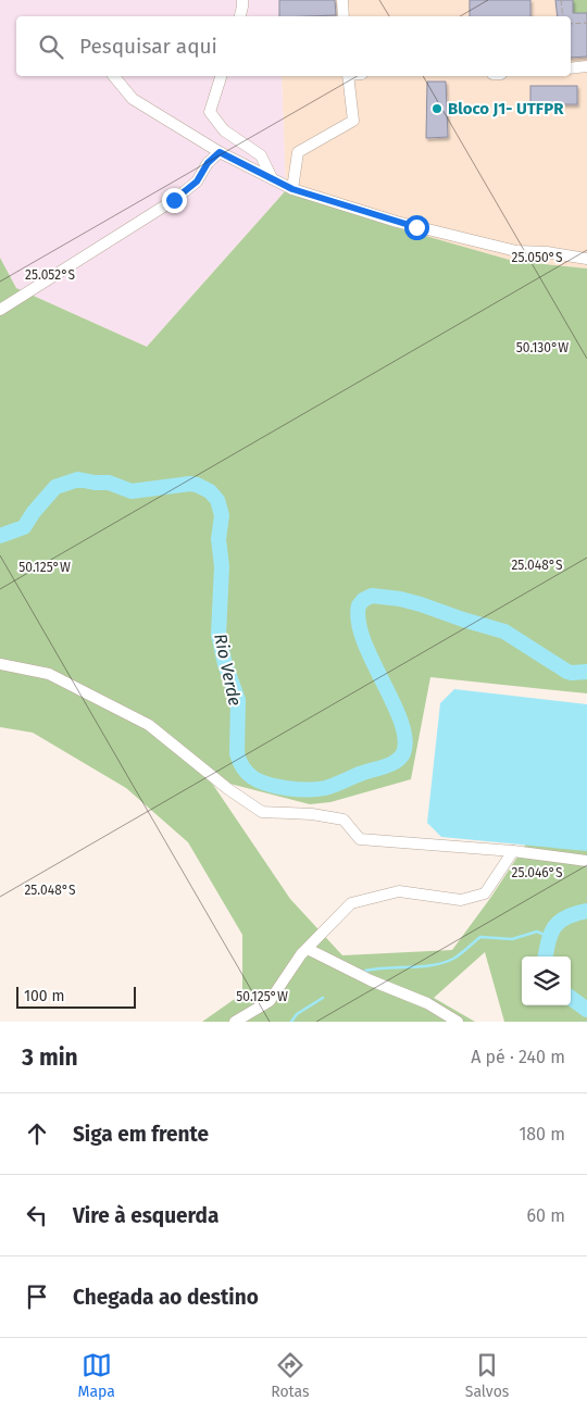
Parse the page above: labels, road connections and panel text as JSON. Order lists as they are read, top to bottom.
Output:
{
  "water": ["Rio Verde"],
  "places": ["Bloco J1- UTFPR"],
  "scale_bar": "100 m",
  "page": {
    "search": "Pesquisar aqui",
    "scale": "100 m",
    "heading": ["3 min", "A pé · 240 m"],
    "list": [
      ["Siga em frente", "180 m"],
      ["Vire à esquerda", "60 m"],
      "Chegada ao destino"
    ],
    "nav": ["Mapa", "Rotas", "Salvos"]
  },
  "coordinates": [
    "25.050°S",
    "25.052°S",
    "50.130°W",
    "25.048°S",
    "50.125°W",
    "25.046°S"
  ]
}
